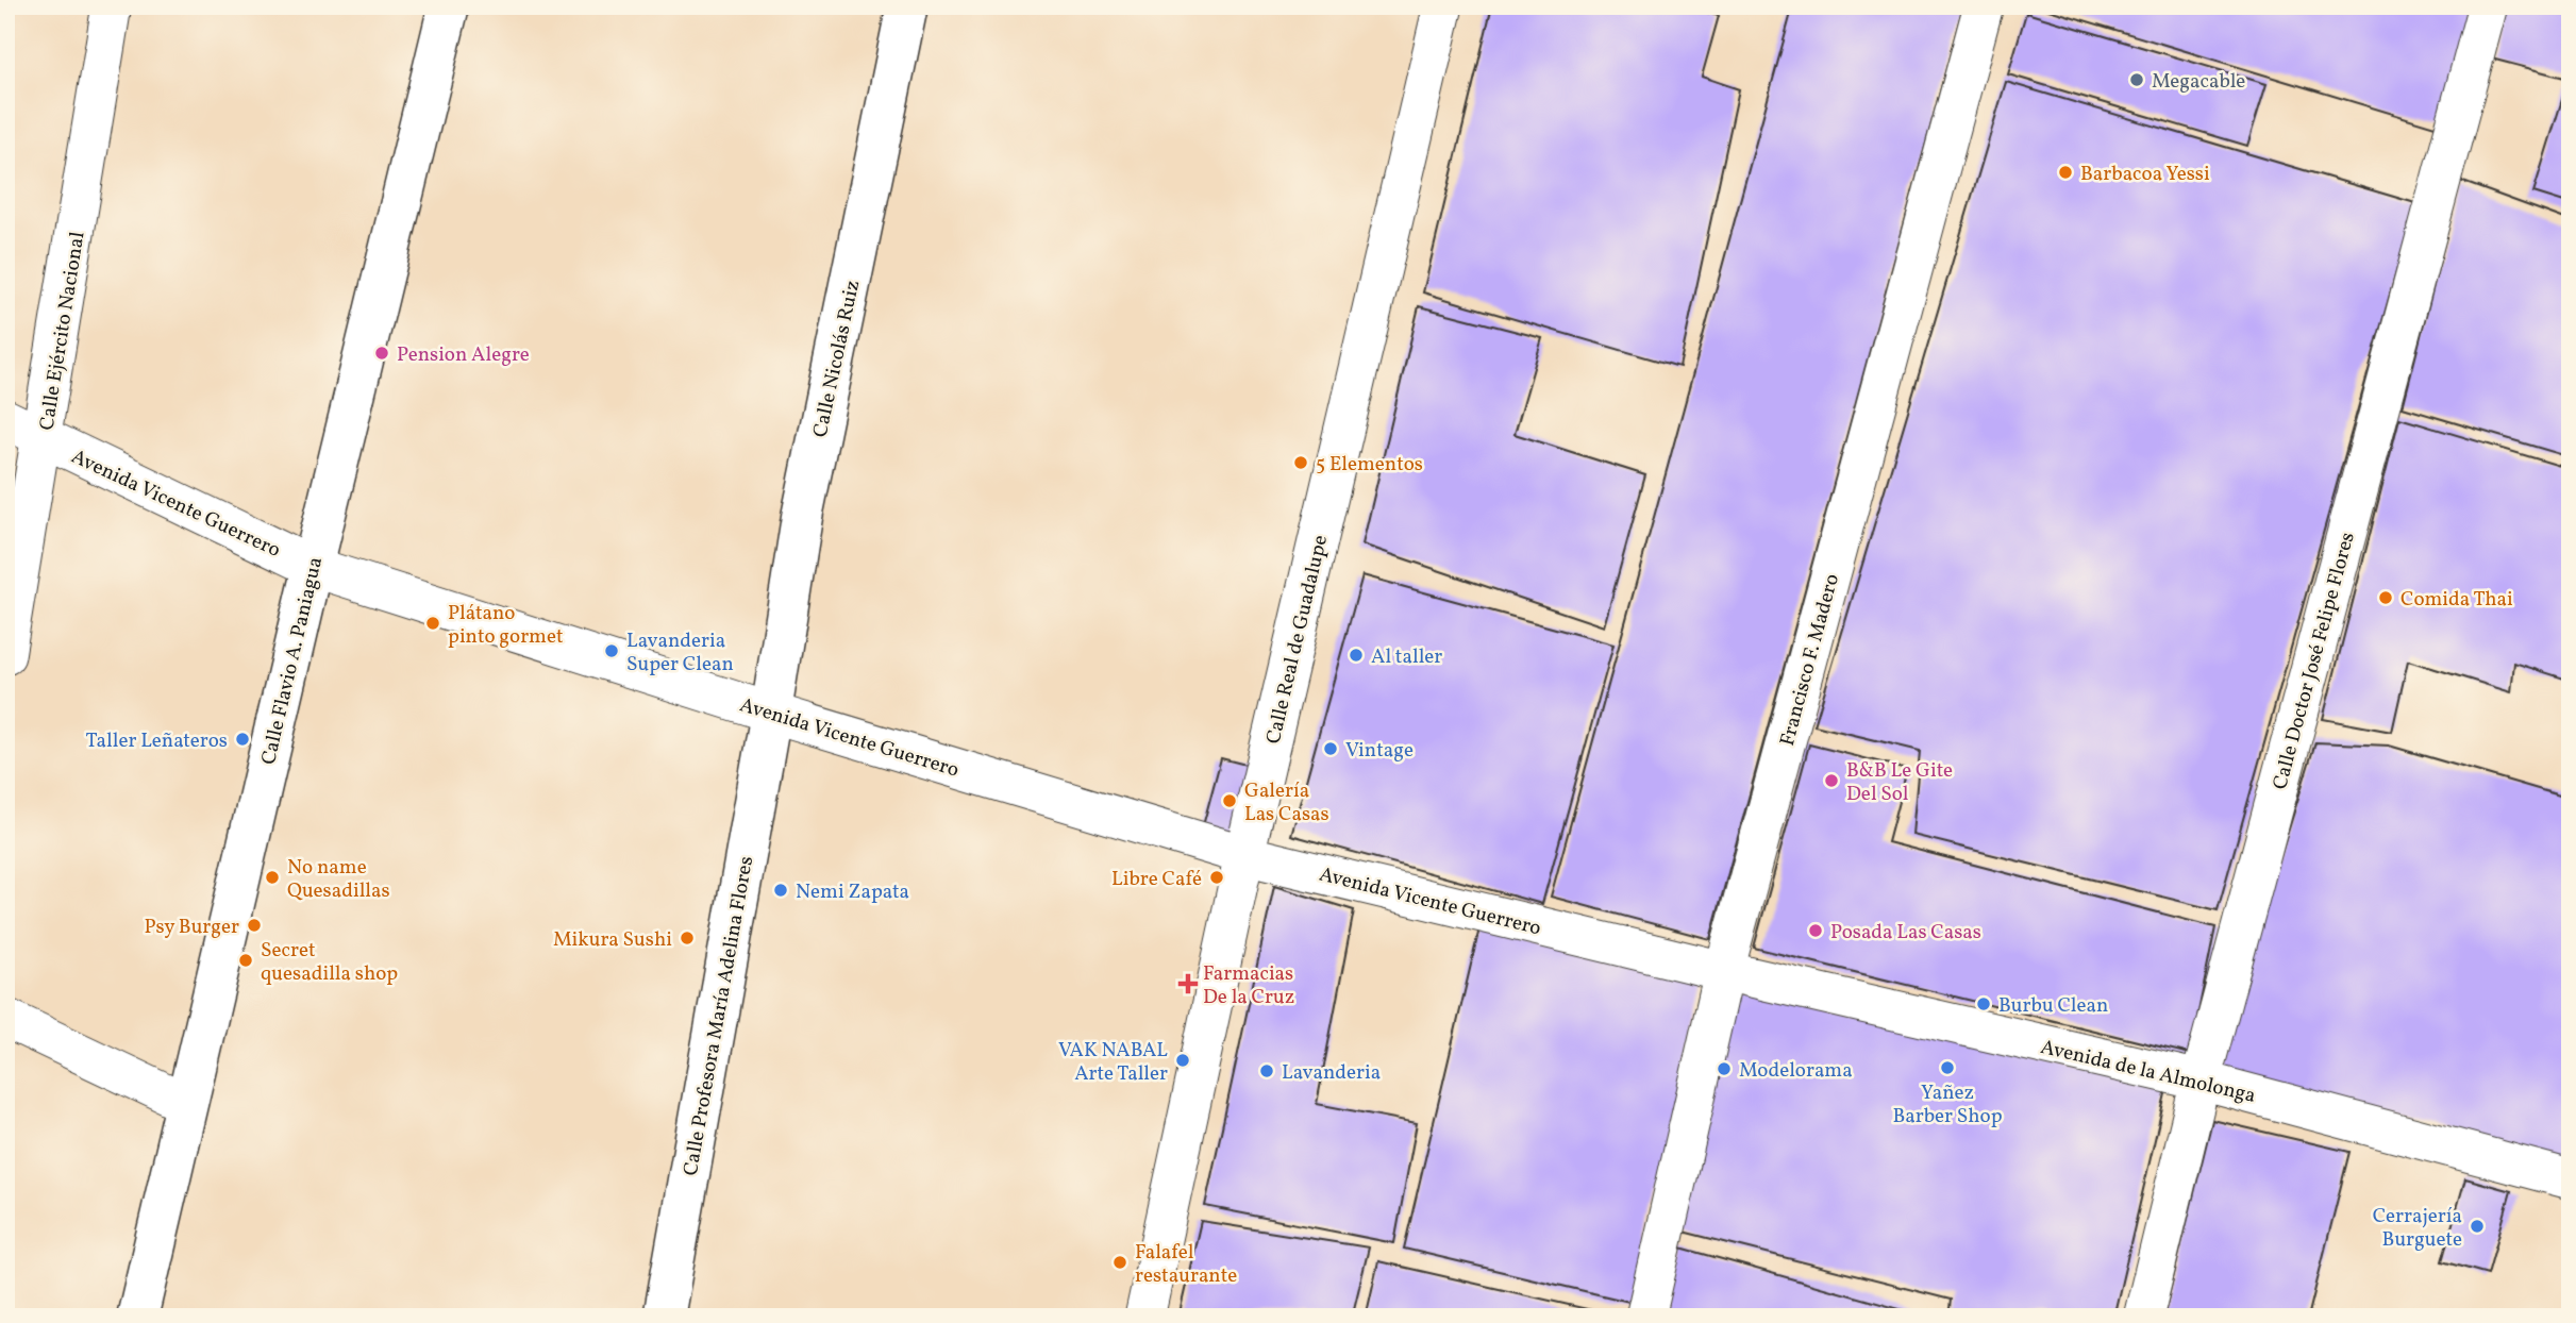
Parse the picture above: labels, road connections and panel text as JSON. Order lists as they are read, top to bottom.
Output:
{
  "streets": {
    "street": [
      "Calle Ejército Nacional",
      "Calle Nicolás Ruiz",
      "Avenida Vicente Guerrero",
      "Calle Real de Guadalupe",
      "Francisco F. Madero",
      "Calle Flavio A. Paniagua",
      "Calle Doctor José Felipe Flores",
      "Calle Profesora María Adelina Flores",
      "Avenida de la Almolonga"
    ]
  },
  "crossings": [
    ["Calle Ejército Nacional", "Avenida Vicente Guerrero"],
    ["Calle Nicolás Ruiz", "Avenida Vicente Guerrero"],
    ["Calle Nicolás Ruiz", "Calle Profesora María Adelina Flores"],
    ["Avenida Vicente Guerrero", "Calle Real de Guadalupe"],
    ["Avenida Vicente Guerrero", "Francisco F. Madero"],
    ["Avenida Vicente Guerrero", "Calle Flavio A. Paniagua"],
    ["Avenida Vicente Guerrero", "Calle Profesora María Adelina Flores"],
    ["Avenida Vicente Guerrero", "Avenida de la Almolonga"],
    ["Francisco F. Madero", "Avenida de la Almolonga"],
    ["Calle Doctor José Felipe Flores", "Avenida de la Almolonga"]
  ],
  "places": {
    "other": [
      "Megacable",
      "Barbacoa Yessi",
      "Pension Alegre",
      "5 Elementos",
      "Comida Thai",
      "Plátano pinto gormet",
      "Lavanderia Super Clean",
      "Al taller",
      "Taller Leñateros",
      "Vintage",
      "B&B Le Gite Del Sol",
      "Galería Las Casas",
      "No name Quesadillas",
      "Libre Café",
      "Nemi Zapata",
      "Psy Burger",
      "Posada Las Casas",
      "Mikura Sushi",
      "Secret quesadilla shop",
      "Burbu Clean",
      "VAK NABAL Arte Taller",
      "Yañez Barber Shop",
      "Modelorama",
      "Lavanderia",
      "Cerrajería Burguete",
      "Falafel restaurante"
    ],
    "health": ["Farmacias De la Cruz"]
  }
}
